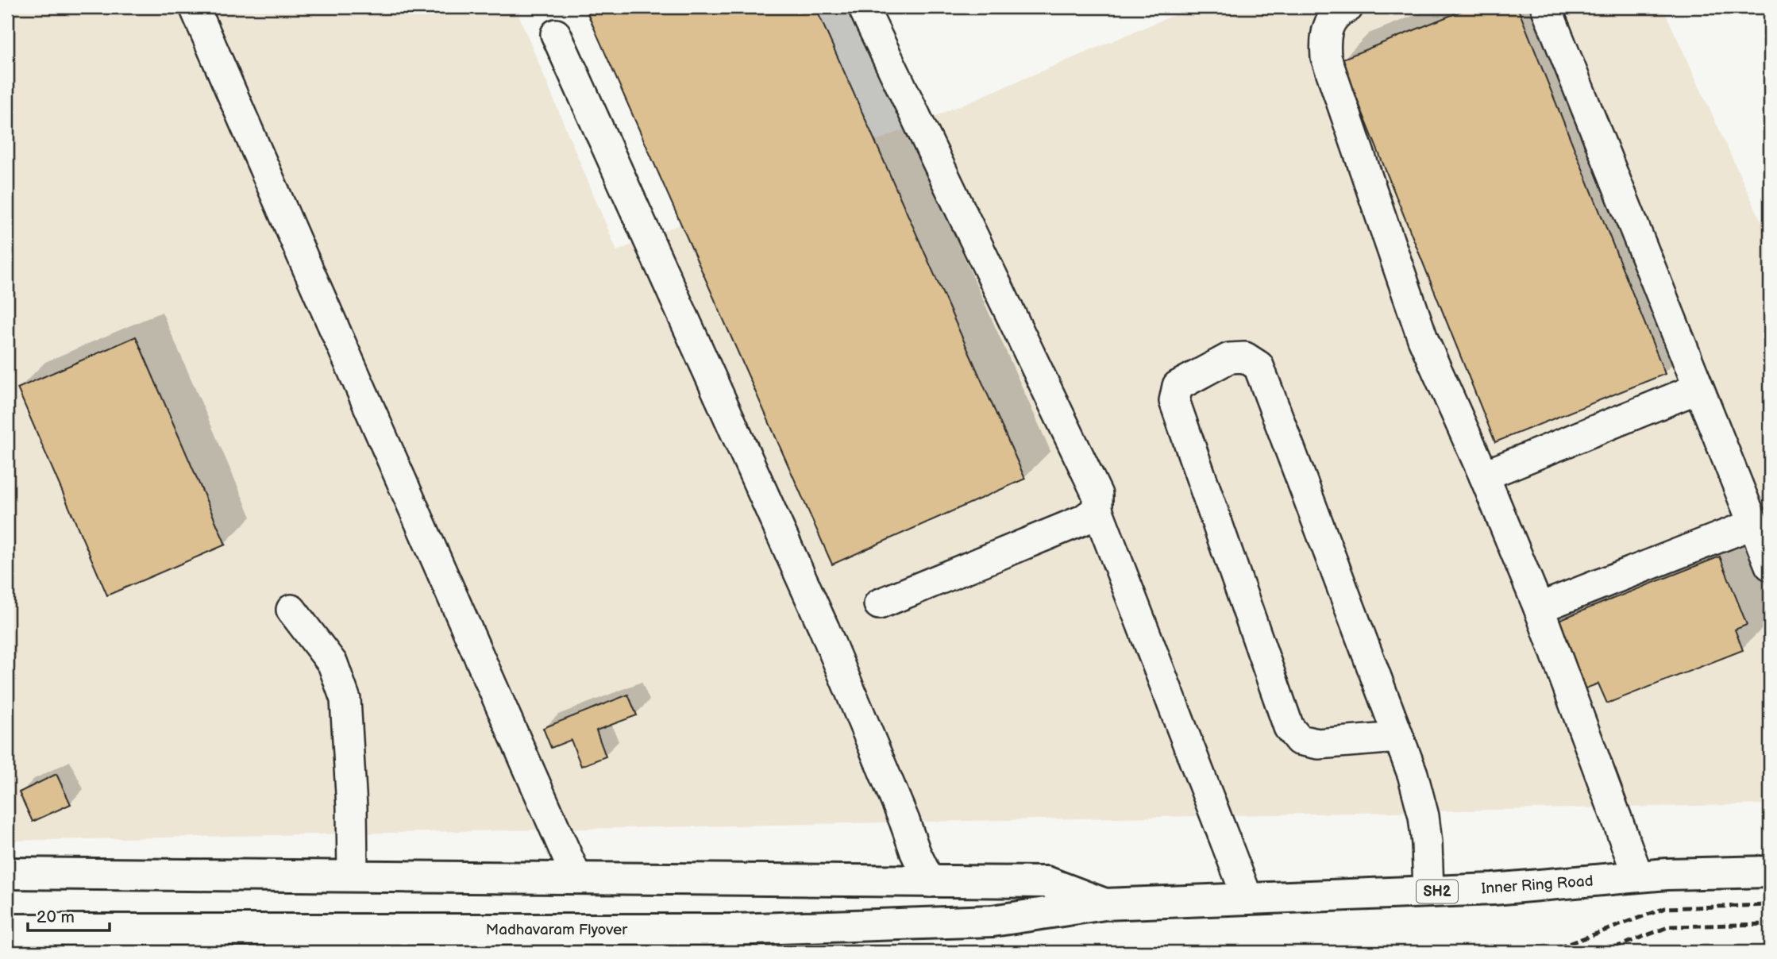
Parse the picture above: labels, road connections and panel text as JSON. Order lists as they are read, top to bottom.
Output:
{
  "streets": {
    "main road": ["Inner Ring Road", "SH2", "Madhavaram Flyover"]
  },
  "crossings": [
    ["Inner Ring Road", "Madhavaram Flyover"]
  ],
  "scale_bar": "20 m"
}
